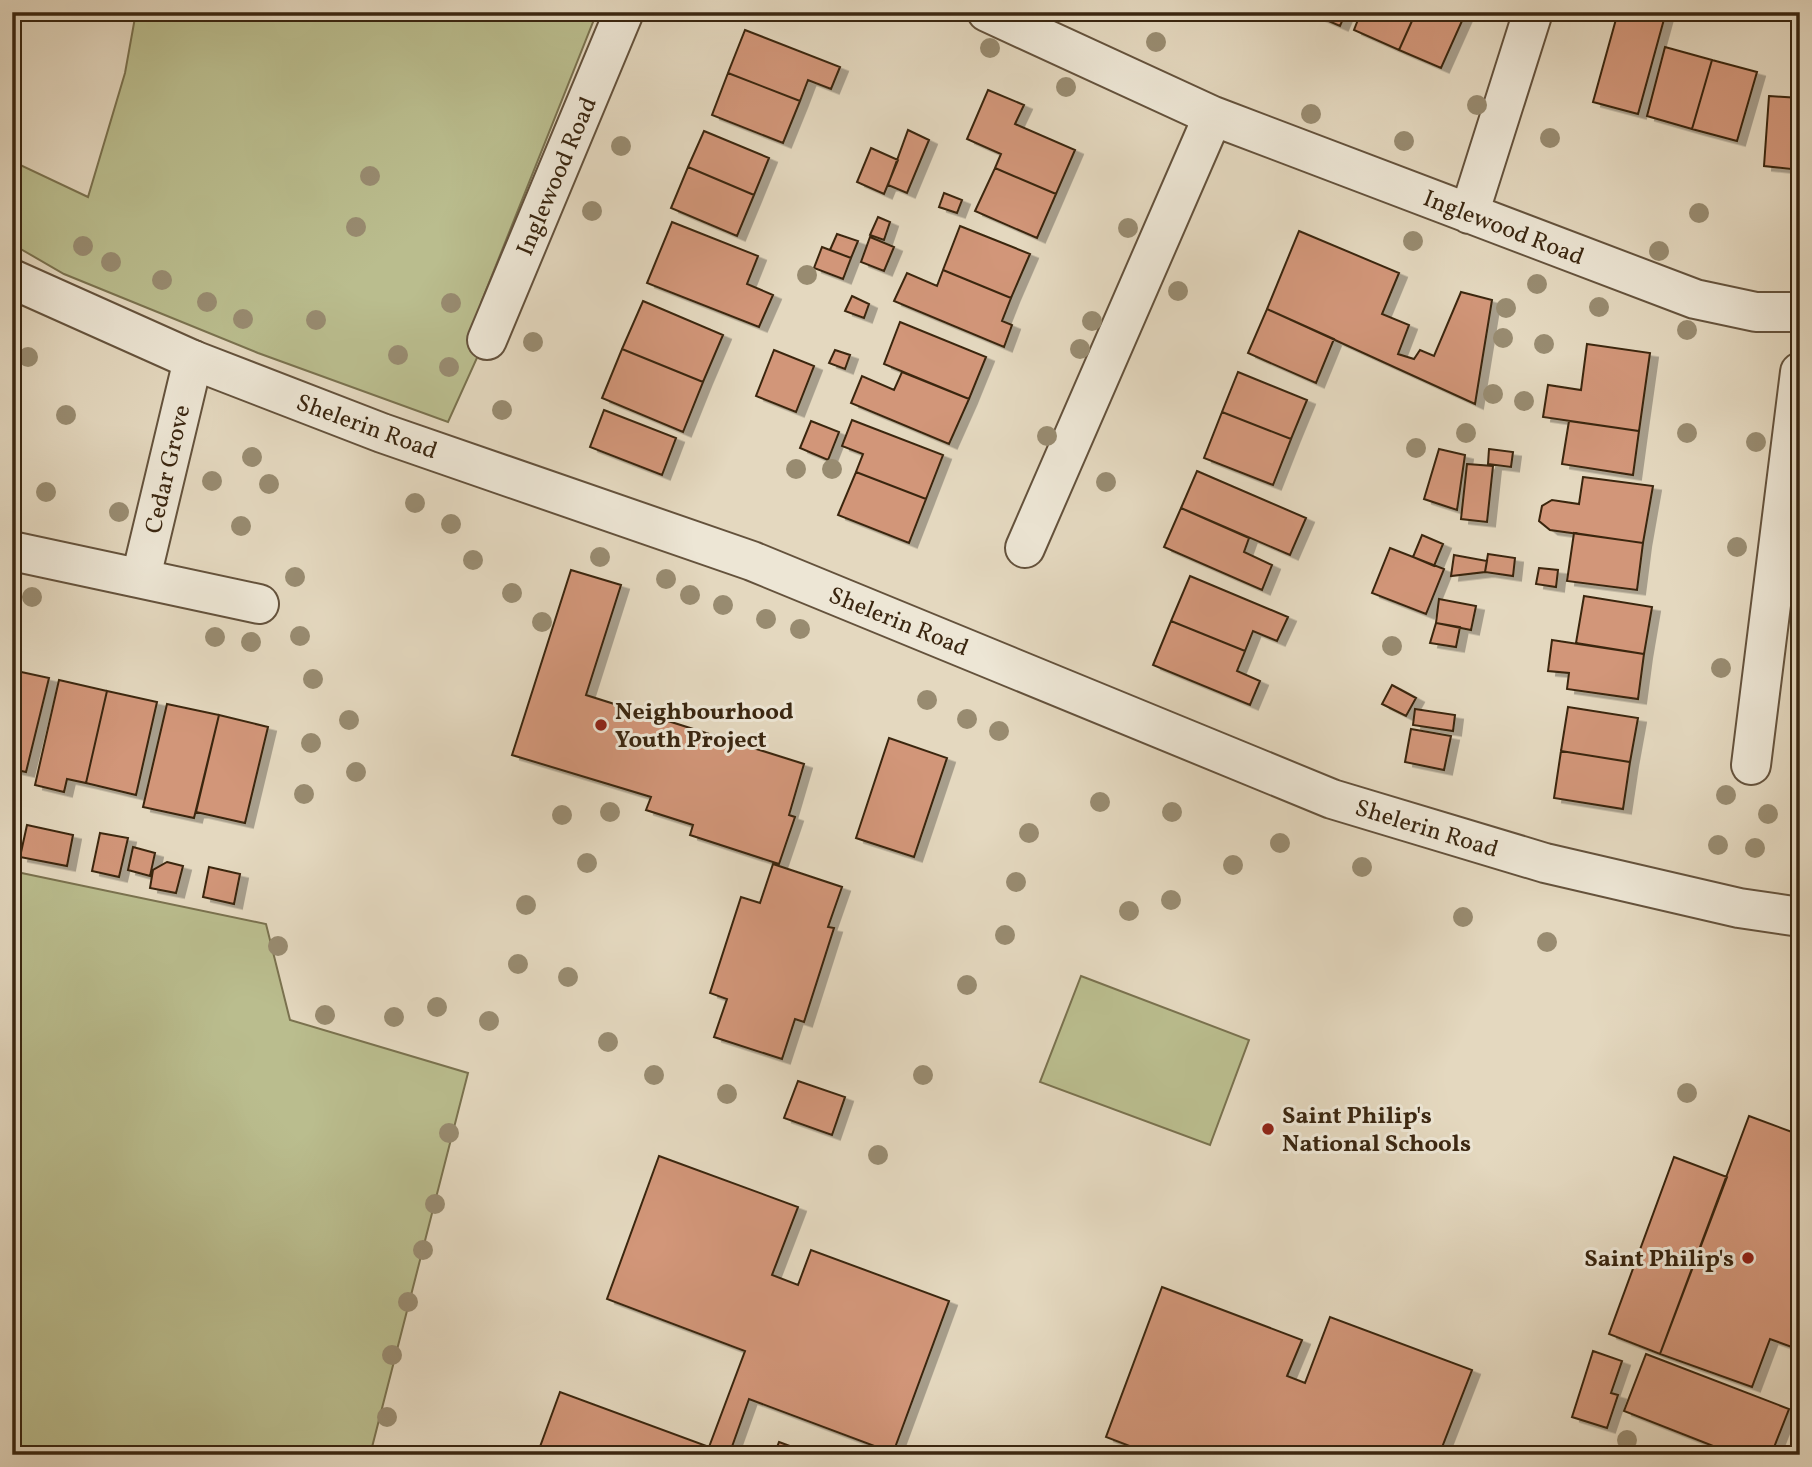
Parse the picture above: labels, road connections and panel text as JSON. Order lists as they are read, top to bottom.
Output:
{
  "streets": {
    "street": ["Inglewood Road", "Shelerin Road", "Cedar Grove"]
  },
  "crossings": [
    ["Shelerin Road", "Cedar Grove"]
  ],
  "places": ["Neighbourhood Youth Project", "Saint Philip's National Schools", "Saint Philip's"]
}
